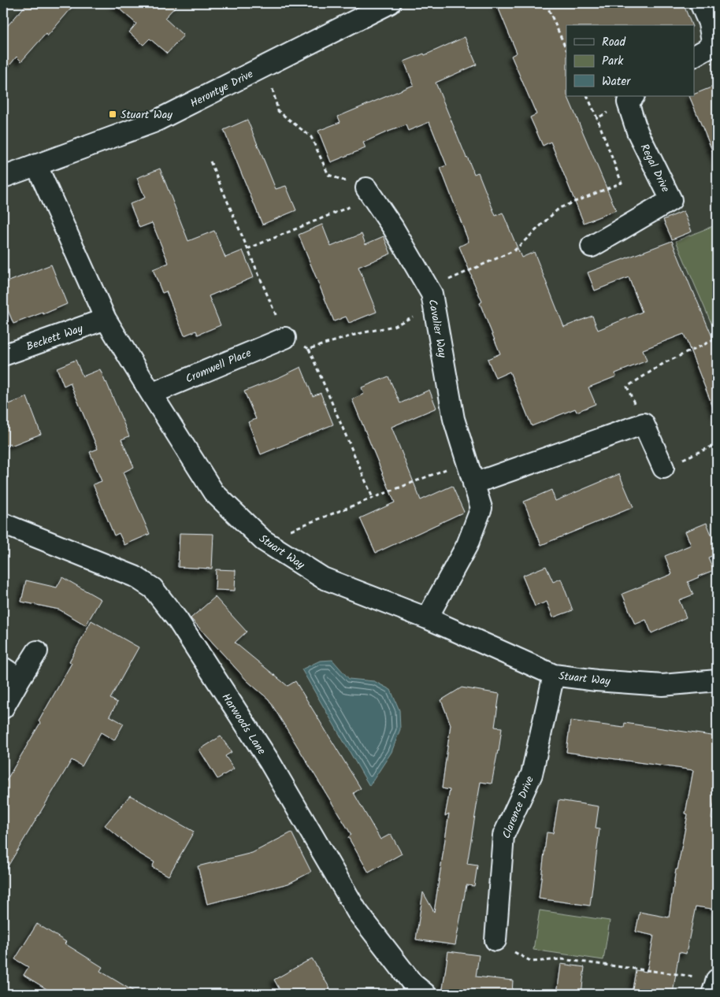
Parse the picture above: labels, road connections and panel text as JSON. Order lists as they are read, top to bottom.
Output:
{
  "streets": {
    "street": [
      "Herontye Drive",
      "Regal Drive",
      "Cavalier Way",
      "Beckett Way",
      "Cromwell Place",
      "Stuart Way",
      "Harwoods Lane",
      "Clarence Drive"
    ]
  },
  "crossings": [
    ["Herontye Drive", "Stuart Way"],
    ["Cavalier Way", "Stuart Way"],
    ["Beckett Way", "Stuart Way"],
    ["Cromwell Place", "Stuart Way"],
    ["Stuart Way", "Clarence Drive"]
  ],
  "places": {
    "transit": ["Stuart Way"]
  },
  "legend": ["Road", "Park", "Water"]
}
